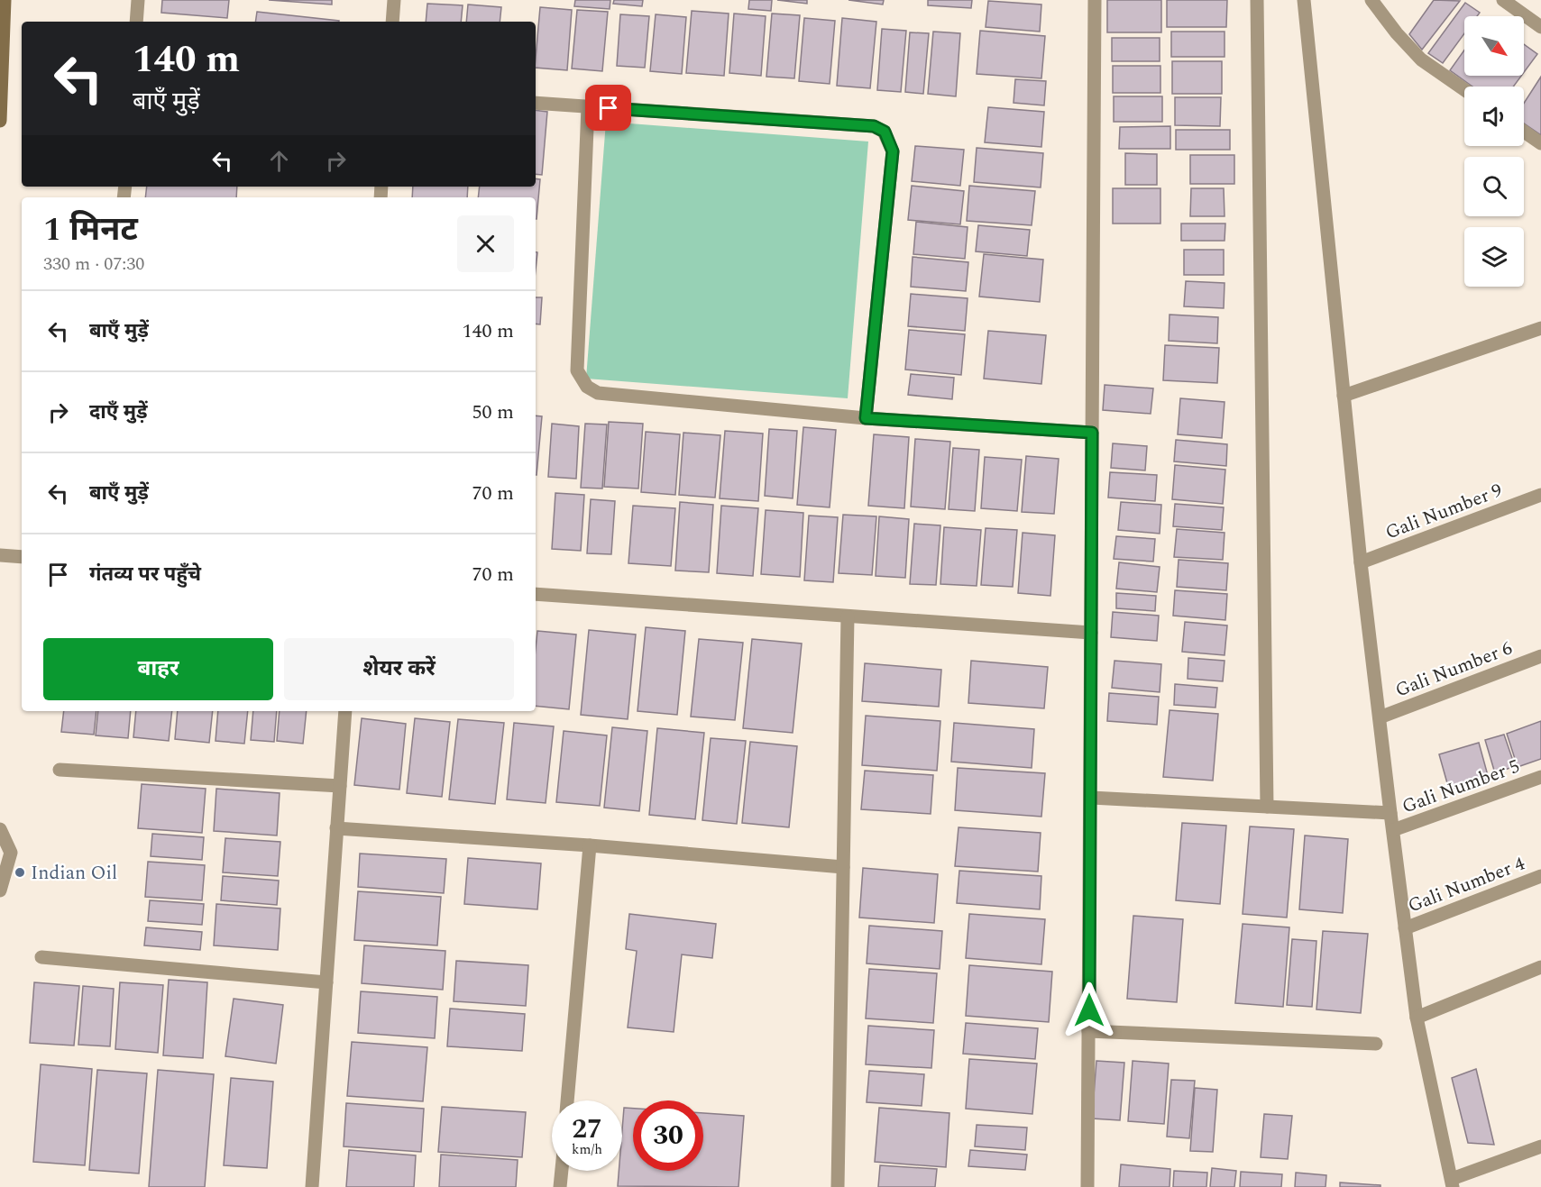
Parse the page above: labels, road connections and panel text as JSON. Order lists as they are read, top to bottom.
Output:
{
  "streets": {
    "street": [
      "Gali Number 9",
      "Gali Number 6",
      "Gali Number 5",
      "Gali Number 4"
    ]
  },
  "places": ["Indian Oil"],
  "north": "bottom right",
  "page": {
    "turn": ["140 m", "बाएँ मुड़ें"],
    "heading": ["1 मिनट", "330 m · 07:30"],
    "list": [
      {
        "name": "बाएँ मुड़ें",
        "value": "140 m"
      },
      {
        "name": "दाएँ मुड़ें",
        "value": "50 m"
      },
      {
        "name": "बाएँ मुड़ें",
        "value": "70 m"
      },
      {
        "name": "गंतव्य पर पहुँचे",
        "value": "70 m"
      }
    ],
    "buttons": ["बाहर", "शेयर करें"],
    "speed": "27 km/h",
    "limit": "30"
  }
}
